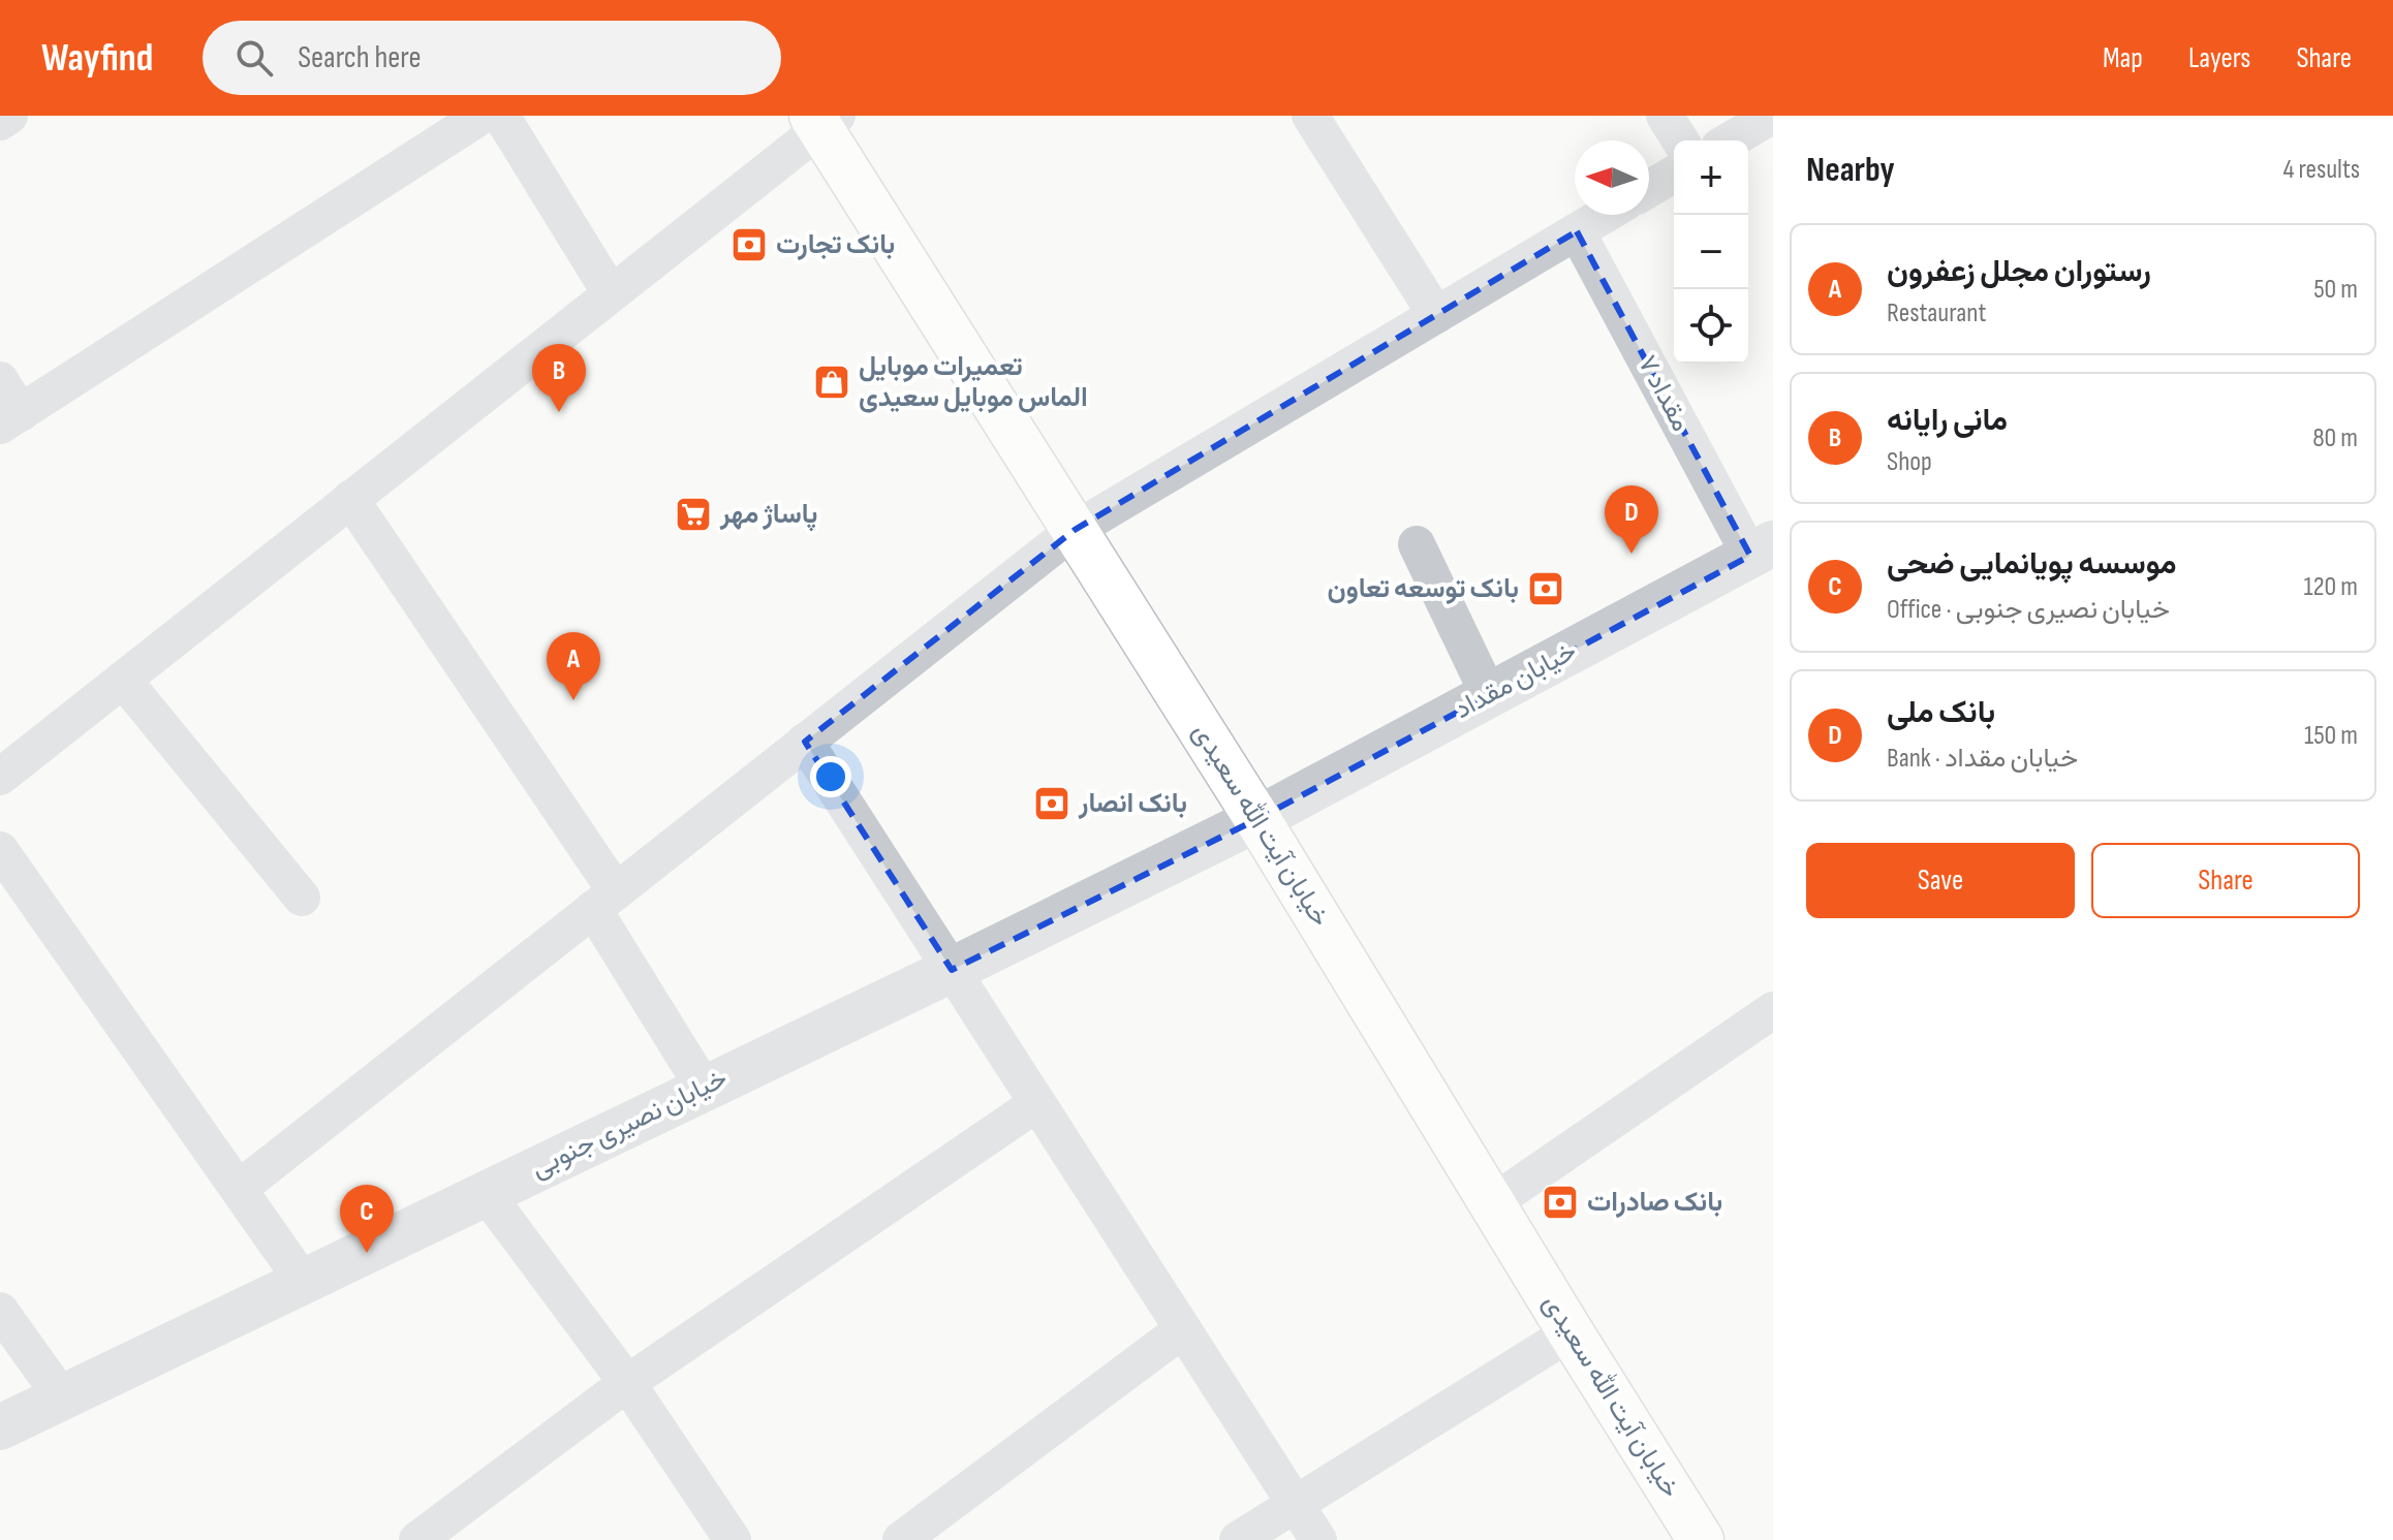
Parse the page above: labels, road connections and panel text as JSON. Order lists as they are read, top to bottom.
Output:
{
  "streets": {
    "main road": ["خیابان آیت الله سعیدی"],
    "street": ["۷ مقداد", "خیابان مقداد", "خیابان نصیری جنوبی"]
  },
  "crossings": [
    ["۷ مقداد", "خیابان مقداد"],
    ["خیابان مقداد", "خیابان آیت الله سعیدی"],
    ["خیابان مقداد", "خیابان نصیری جنوبی"],
    ["خیابان آیت الله سعیدی", "خیابان نصیری جنوبی"]
  ],
  "places": {
    "bank": [
      "بانک تجارت",
      "بانک توسعه تعاون",
      "بانک انصار",
      "بانک صادرات"
    ],
    "shop": ["تعمیرات موبایل الماس موبایل سعیدی"],
    "supermarket": ["پاساژ مهر"]
  },
  "north": "left",
  "page": {
    "header": "Wayfind",
    "search": "Search here",
    "nav": ["Map", "Layers", "Share"],
    "heading": ["Nearby", "4 results"],
    "map_buttons": ["+", "−"],
    "list": [
      {
        "mark": "A",
        "name": "رستوران مجلل زعفرون",
        "note": "Restaurant",
        "value": "50 m"
      },
      {
        "mark": "B",
        "name": "مانی رایانه",
        "note": "Shop",
        "value": "80 m"
      },
      {
        "mark": "C",
        "name": "موسسه پویانمایی ضحی",
        "note": "Office · خیابان نصیری جنوبی",
        "value": "120 m"
      },
      {
        "mark": "D",
        "name": "بانک ملی",
        "note": "Bank · خیابان مقداد",
        "value": "150 m"
      }
    ],
    "pins": [
      "B",
      "D",
      "A",
      "C"
    ],
    "buttons": ["Save", "Share"]
  }
}
